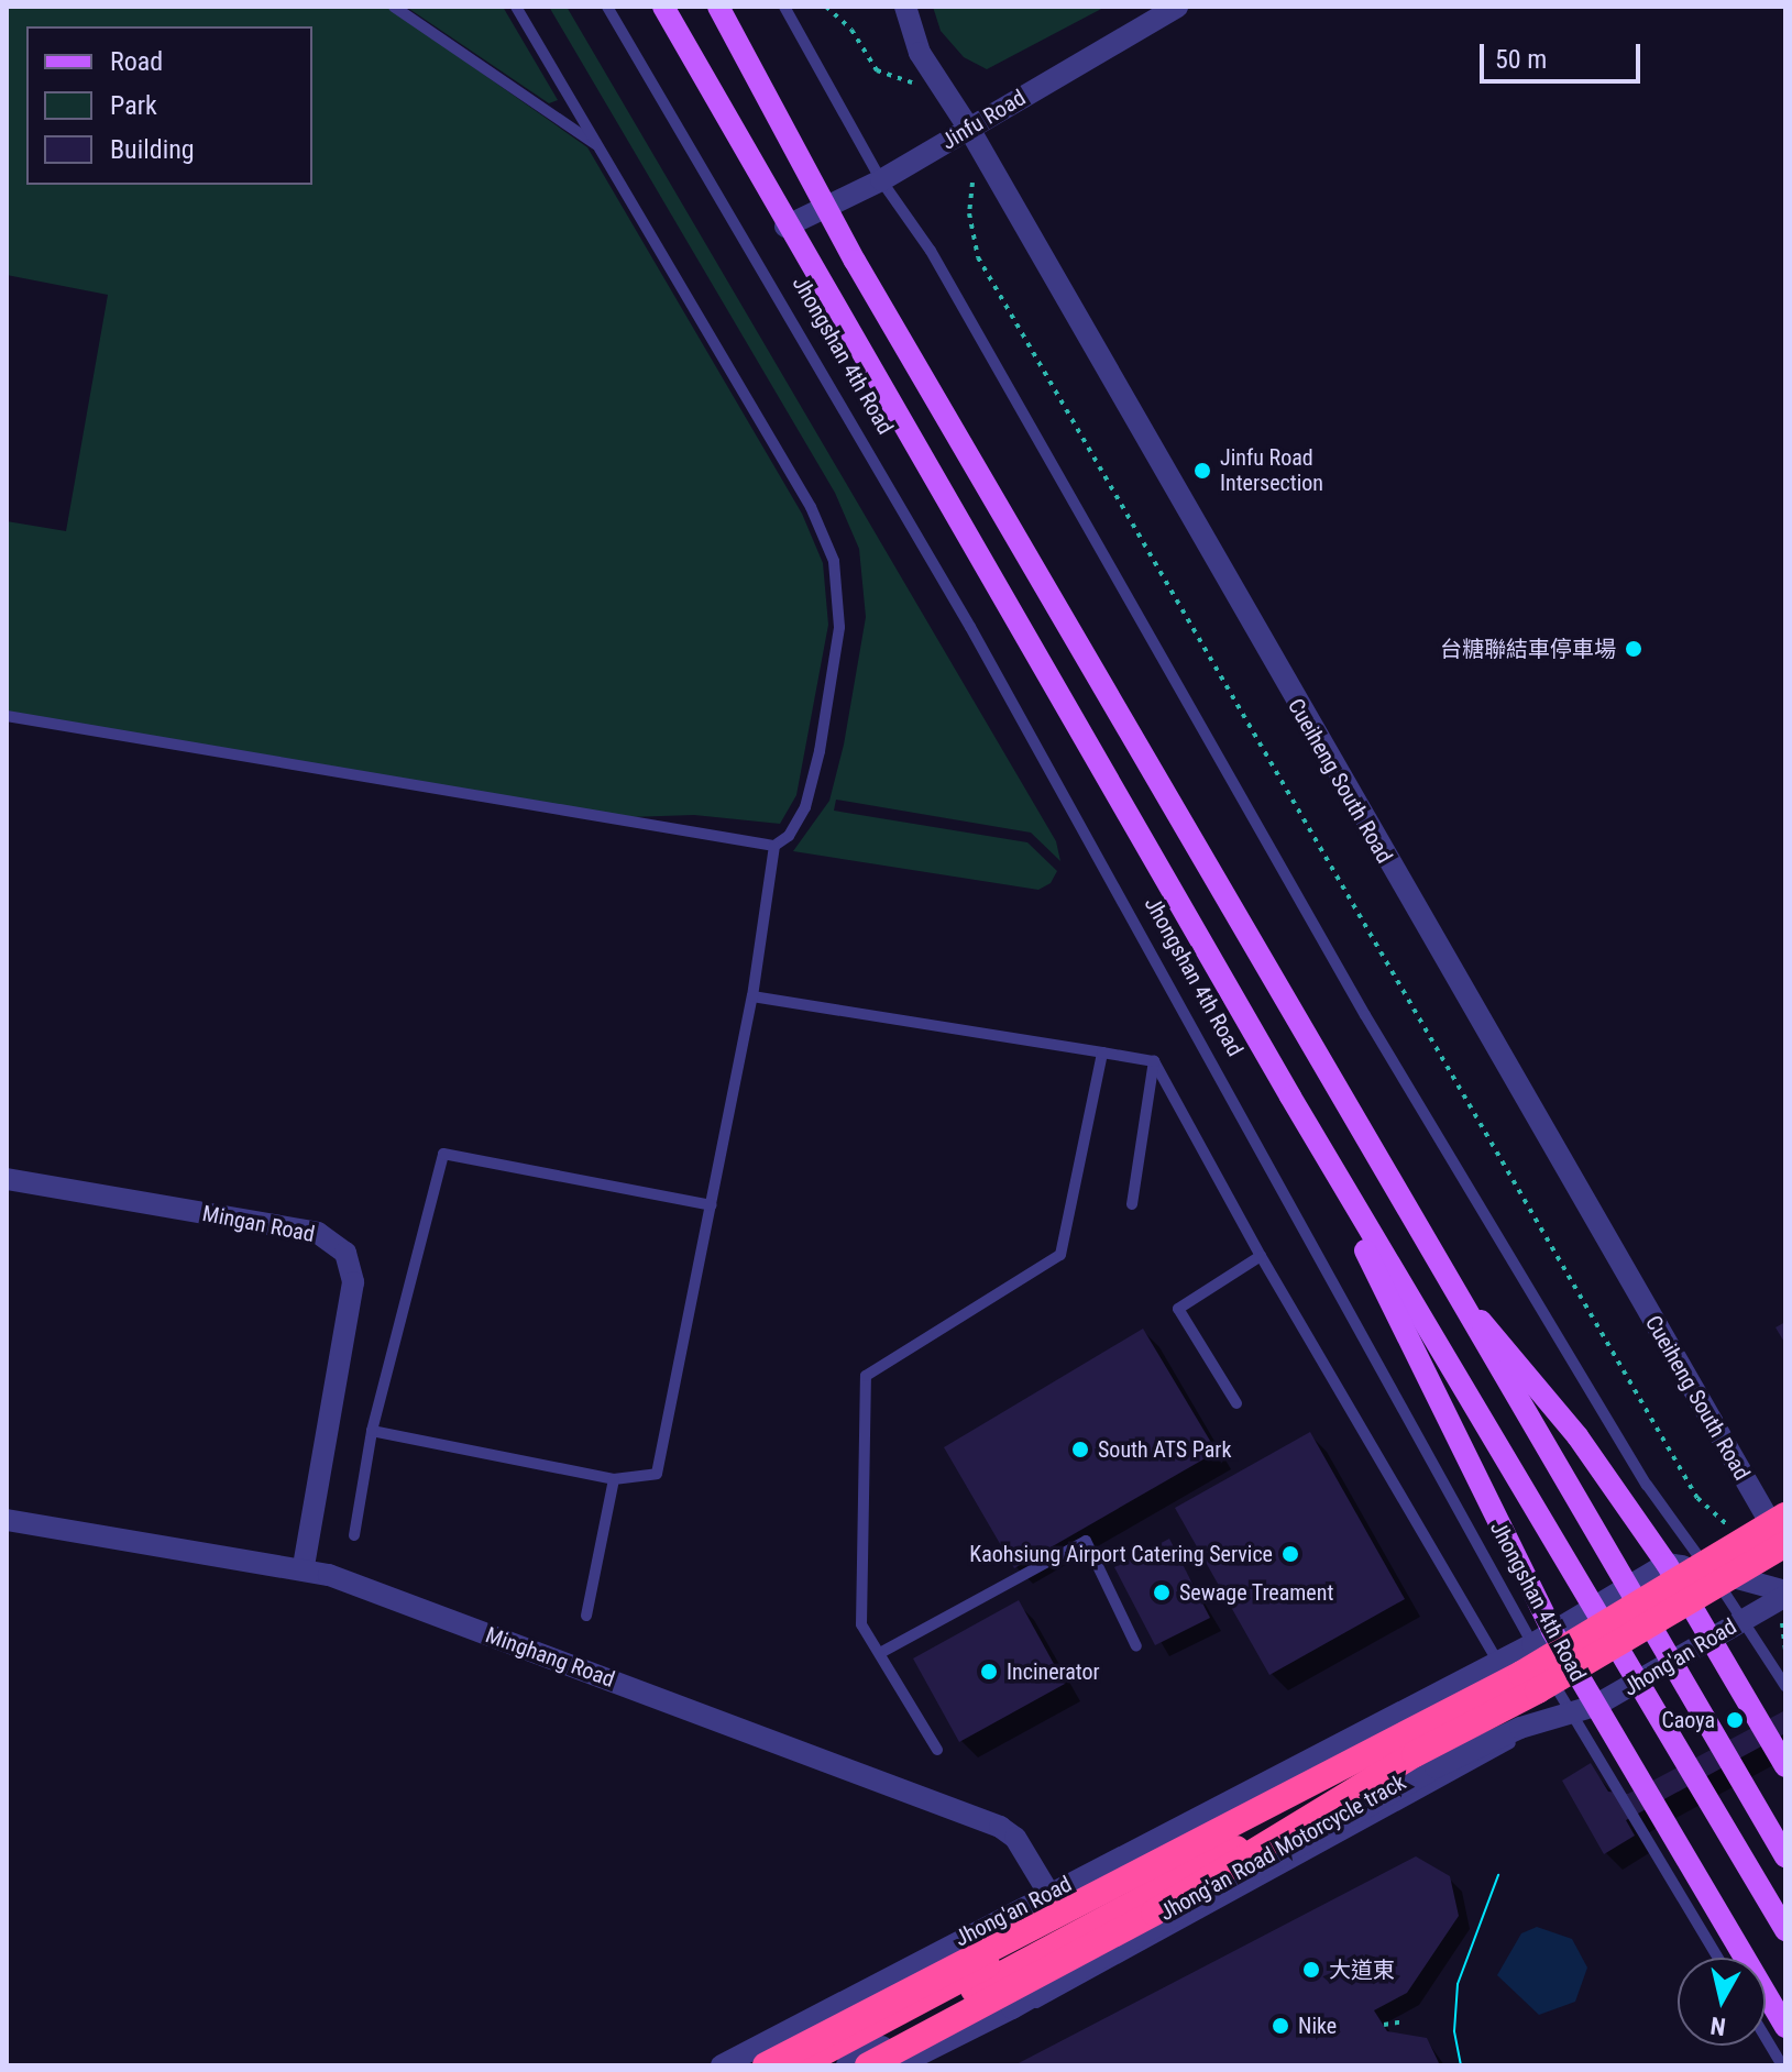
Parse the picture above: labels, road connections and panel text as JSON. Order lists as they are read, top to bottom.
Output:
{
  "streets": {
    "main road": ["Jhongshan 4th Road"],
    "street": [
      "Jinfu Road",
      "Cueiheng South Road",
      "Mingan Road",
      "Minghang Road",
      "Jhong'an Road"
    ],
    "lane": ["Jhong'an Road Motorcycle track"]
  },
  "crossings": [
    ["Jinfu Road", "Jhongshan 4th Road"],
    ["Jinfu Road", "Cueiheng South Road"],
    ["Jhongshan 4th Road", "Jhong'an Road"],
    ["Jhongshan 4th Road", "Jhong'an Road Motorcycle track"],
    ["Mingan Road", "Minghang Road"],
    ["Minghang Road", "Jhong'an Road"],
    ["Jhong'an Road", "Jhong'an Road Motorcycle track"]
  ],
  "places": [
    "Jinfu Road Intersection",
    "台糖聯結車停車場",
    "South ATS Park",
    "Kaohsiung Airport Catering Service",
    "Sewage Treament",
    "Incinerator",
    "Caoya",
    "大道東",
    "Nike"
  ],
  "legend": ["Road", "Park", "Building"],
  "scale_bar": "50 m",
  "north": "bottom"
}
